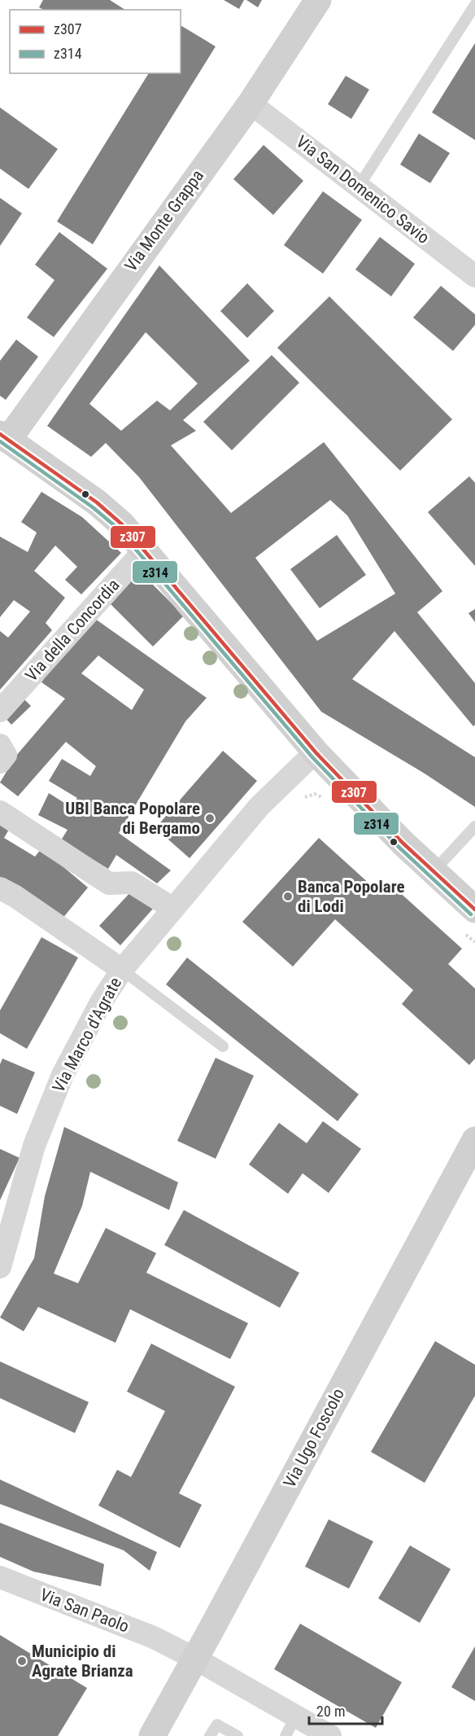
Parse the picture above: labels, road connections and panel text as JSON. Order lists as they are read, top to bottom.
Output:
{
  "streets": {
    "street": [
      "Via San Domenico Savio",
      "Via Monte Grappa",
      "Via della Concordia",
      "Via Marco d'Agrate",
      "Via Ugo Foscolo",
      "Via San Paolo"
    ]
  },
  "crossings": [
    ["Via San Domenico Savio", "Via Monte Grappa"],
    ["Via Ugo Foscolo", "Via San Paolo"]
  ],
  "places": ["UBI Banca Popolare di Bergamo", "Banca Popolare di Lodi", "Municipio di Agrate Brianza"],
  "lines": ["transit line z307", "transit line z314"],
  "legend": ["z307", "z314"],
  "scale_bar": "20 m"
}
